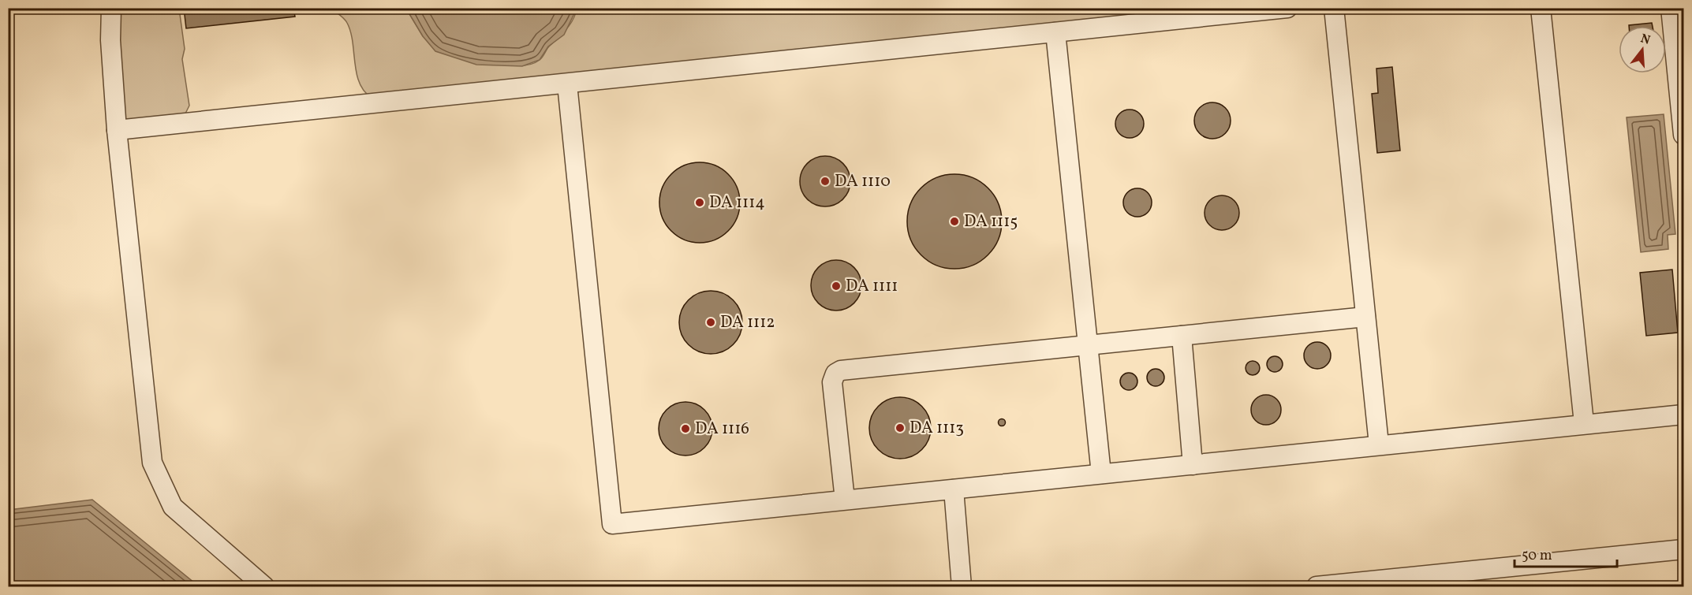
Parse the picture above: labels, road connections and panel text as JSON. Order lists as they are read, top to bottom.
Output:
{
  "places": [
    "DA 1110",
    "DA 1114",
    "DA 1115",
    "DA 1111",
    "DA 1112",
    "DA 1113",
    "DA 1116"
  ],
  "scale_bar": "50 m",
  "north": "top"
}
